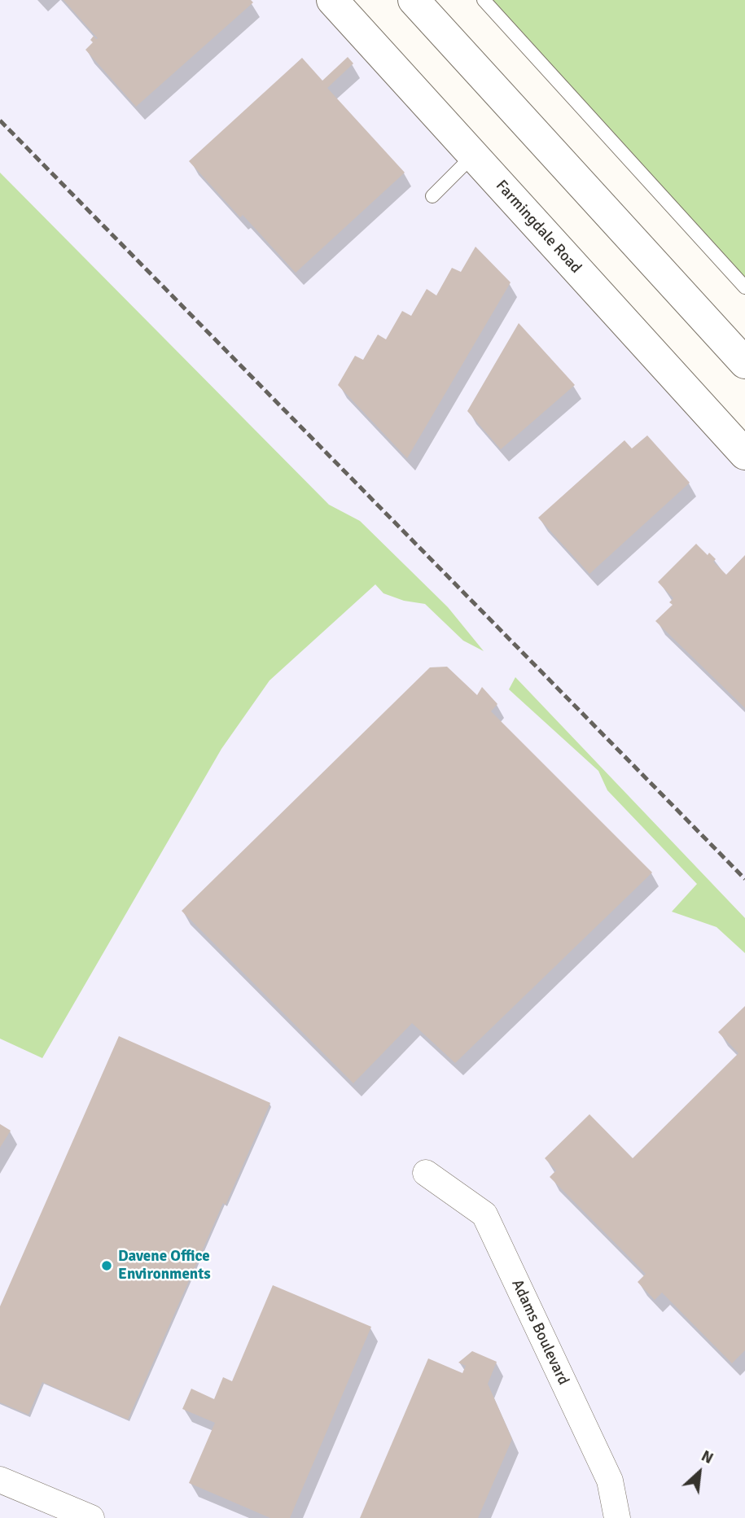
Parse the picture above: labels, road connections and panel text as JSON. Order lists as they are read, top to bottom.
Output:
{
  "streets": {
    "main road": ["Farmingdale Road"],
    "street": ["Adams Boulevard"]
  },
  "places": ["Davene Office Environments"],
  "north": "top right"
}
